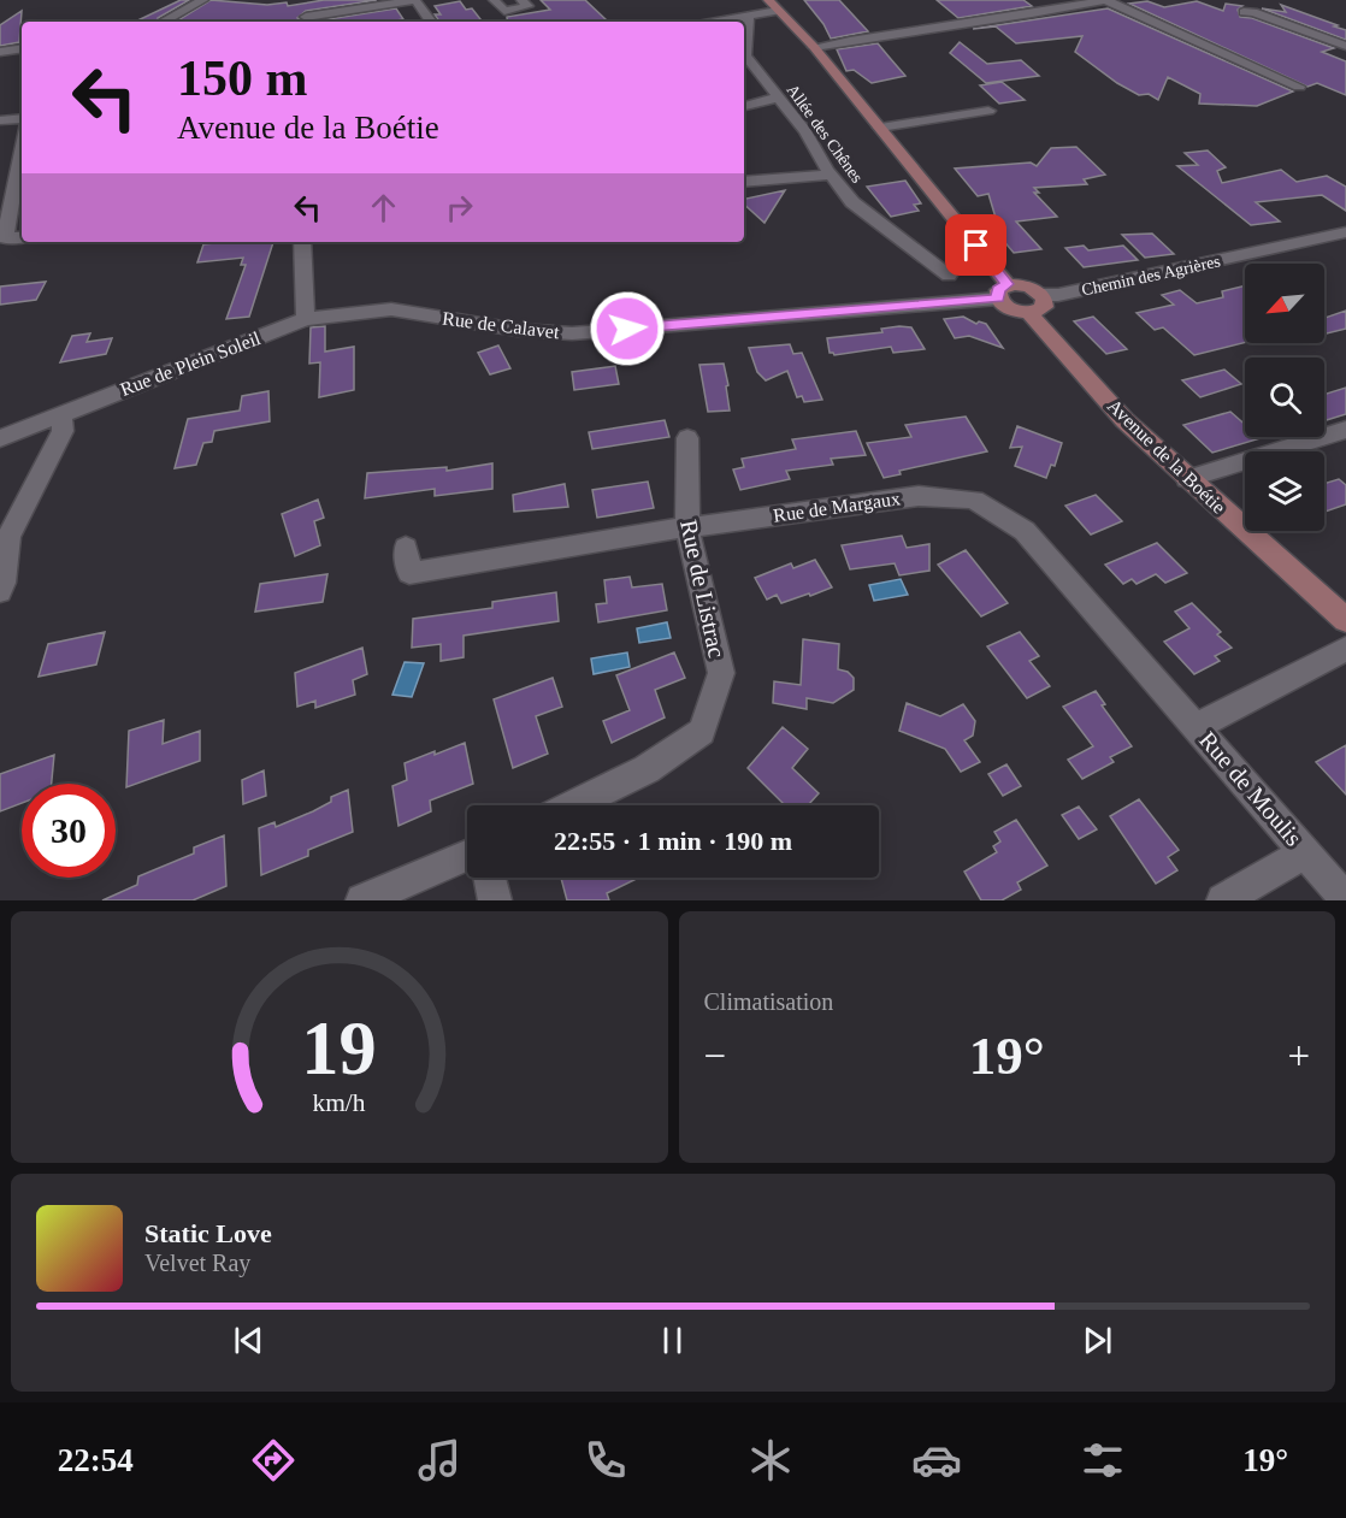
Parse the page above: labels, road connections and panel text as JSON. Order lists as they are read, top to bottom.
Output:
{
  "streets": {
    "main road": ["Avenue de la Boétie"],
    "street": [
      "Allée des Chênes",
      "Chemin des Agrières",
      "Rue de Calavet",
      "Rue de Plein Soleil",
      "Rue de Margaux",
      "Rue de Listrac",
      "Rue de Moulis"
    ]
  },
  "crossings": [
    ["Chemin des Agrières", "Avenue de la Boétie"],
    ["Rue de Calavet", "Rue de Plein Soleil"],
    ["Rue de Margaux", "Rue de Listrac"],
    ["Rue de Margaux", "Rue de Moulis"]
  ],
  "north": "bottom left",
  "page": {
    "turn": ["150 m", "Avenue de la Boétie"],
    "limit": "30",
    "trip": "22:55 · 1 min · 190 m",
    "tile": "Climatisation",
    "heat": ["−", "19°", "+"],
    "song": ["Static Love", "Velvet Ray"],
    "tabs": ["22:54", "19°"],
    "gauge": ["19", "km/h"]
  }
}
